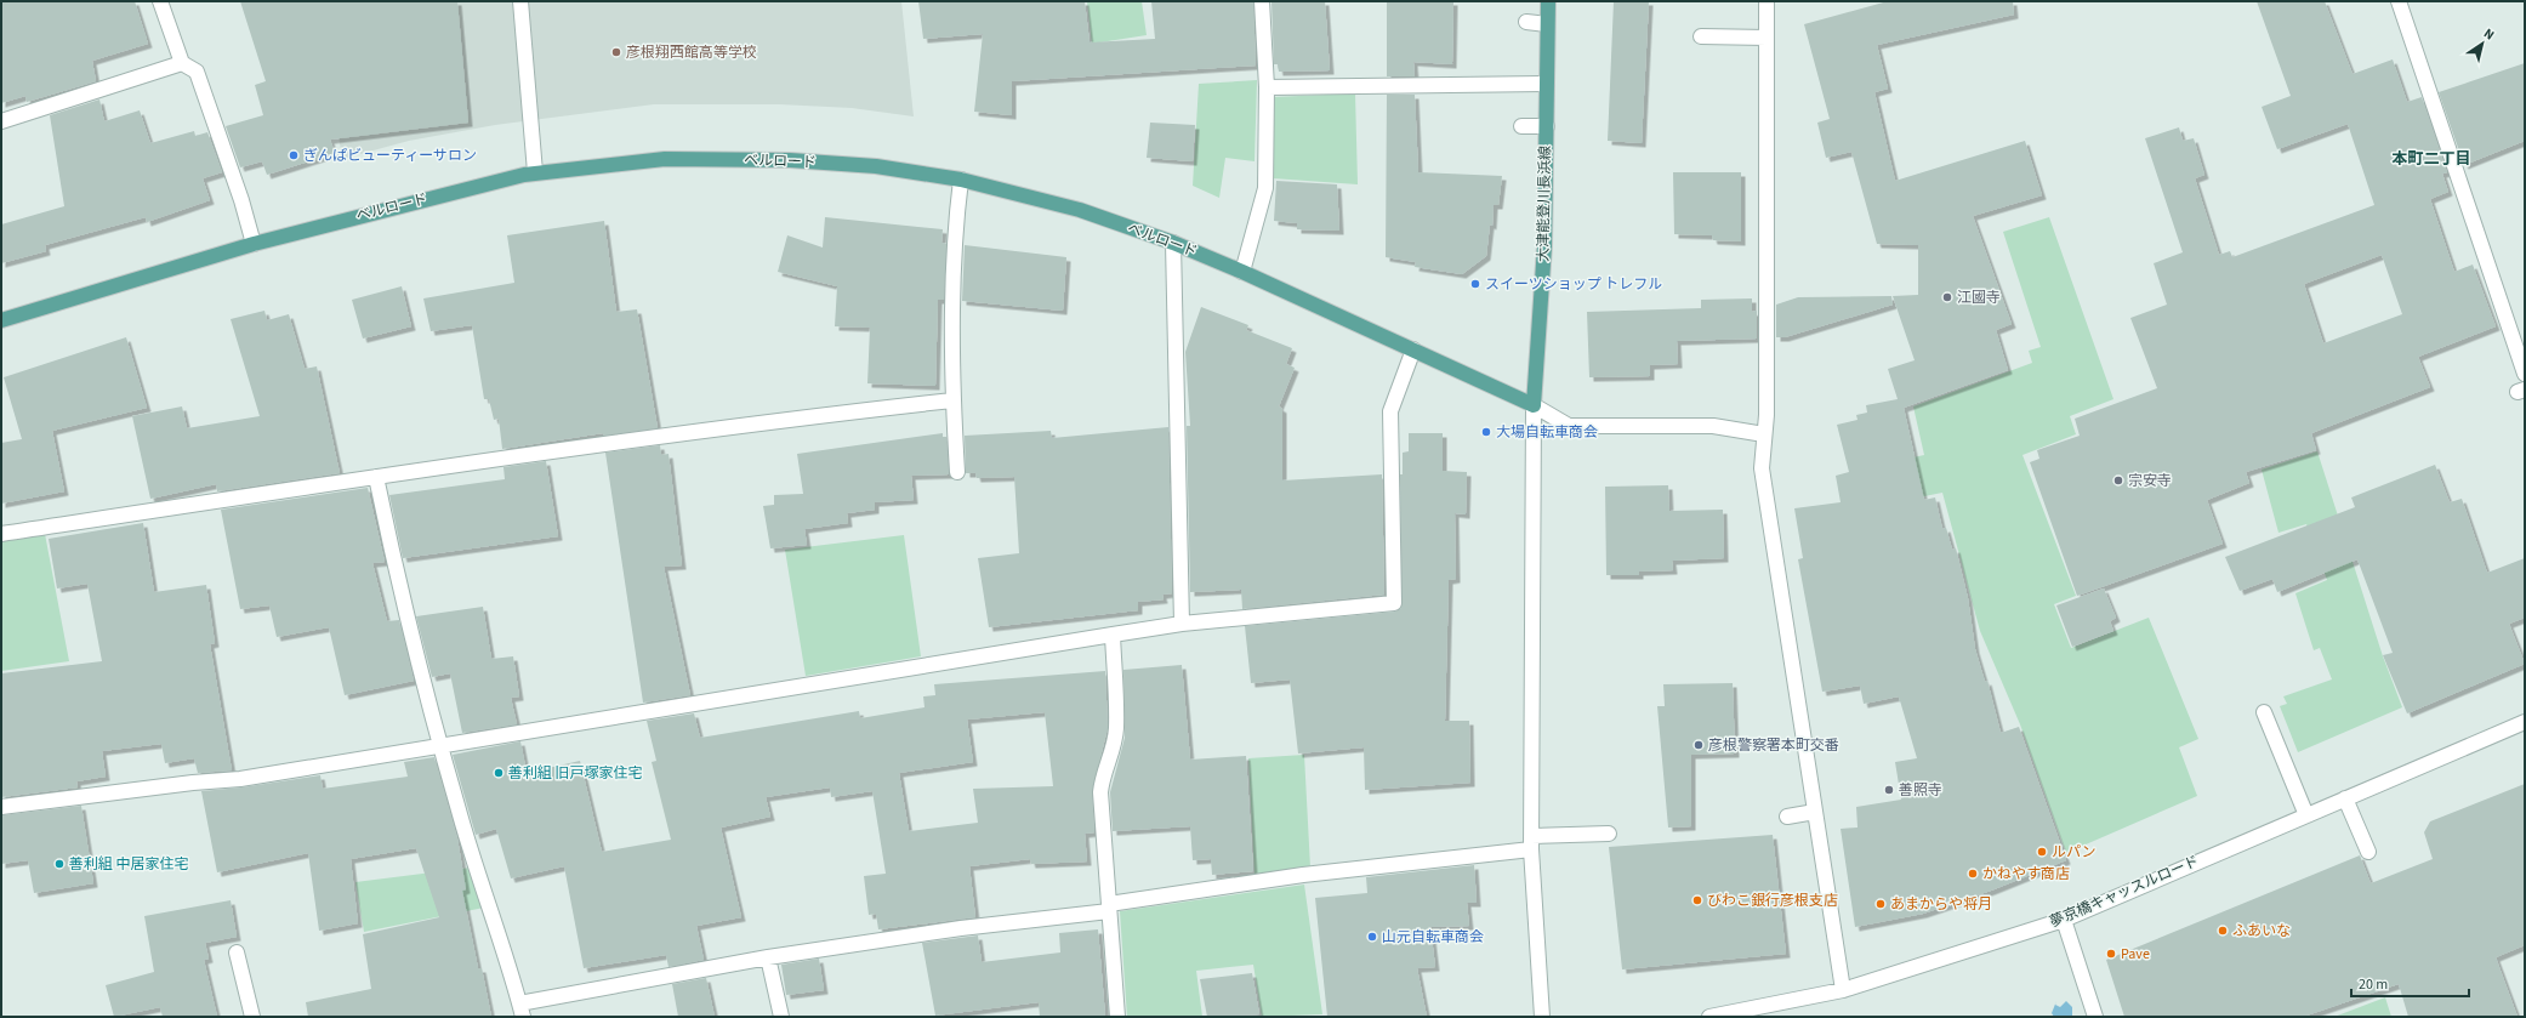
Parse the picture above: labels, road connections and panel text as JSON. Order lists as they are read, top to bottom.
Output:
{
  "streets": {
    "main road": ["ベルロード", "大津能登川長浜線"],
    "street": ["夢京橋キャッスルロード"]
  },
  "crossings": [
    ["ベルロード", "大津能登川長浜線"]
  ],
  "districts": ["本町二丁目"],
  "places": [
    "彦根翔西館高等学校",
    "ぎんぱビューティーサロン",
    "スイーツショップ トレフル",
    "江國寺",
    "大場自転車商会",
    "宗安寺",
    "彦根警察署本町交番",
    "善利組 旧戸塚家住宅",
    "善照寺",
    "ルパン",
    "善利組 中居家住宅",
    "かねやす商店",
    "びわこ銀行彦根支店",
    "あまからや将月",
    "ふあいな",
    "山元自転車商会",
    "Pave"
  ],
  "scale_bar": "20 m",
  "north": "top right"
}
